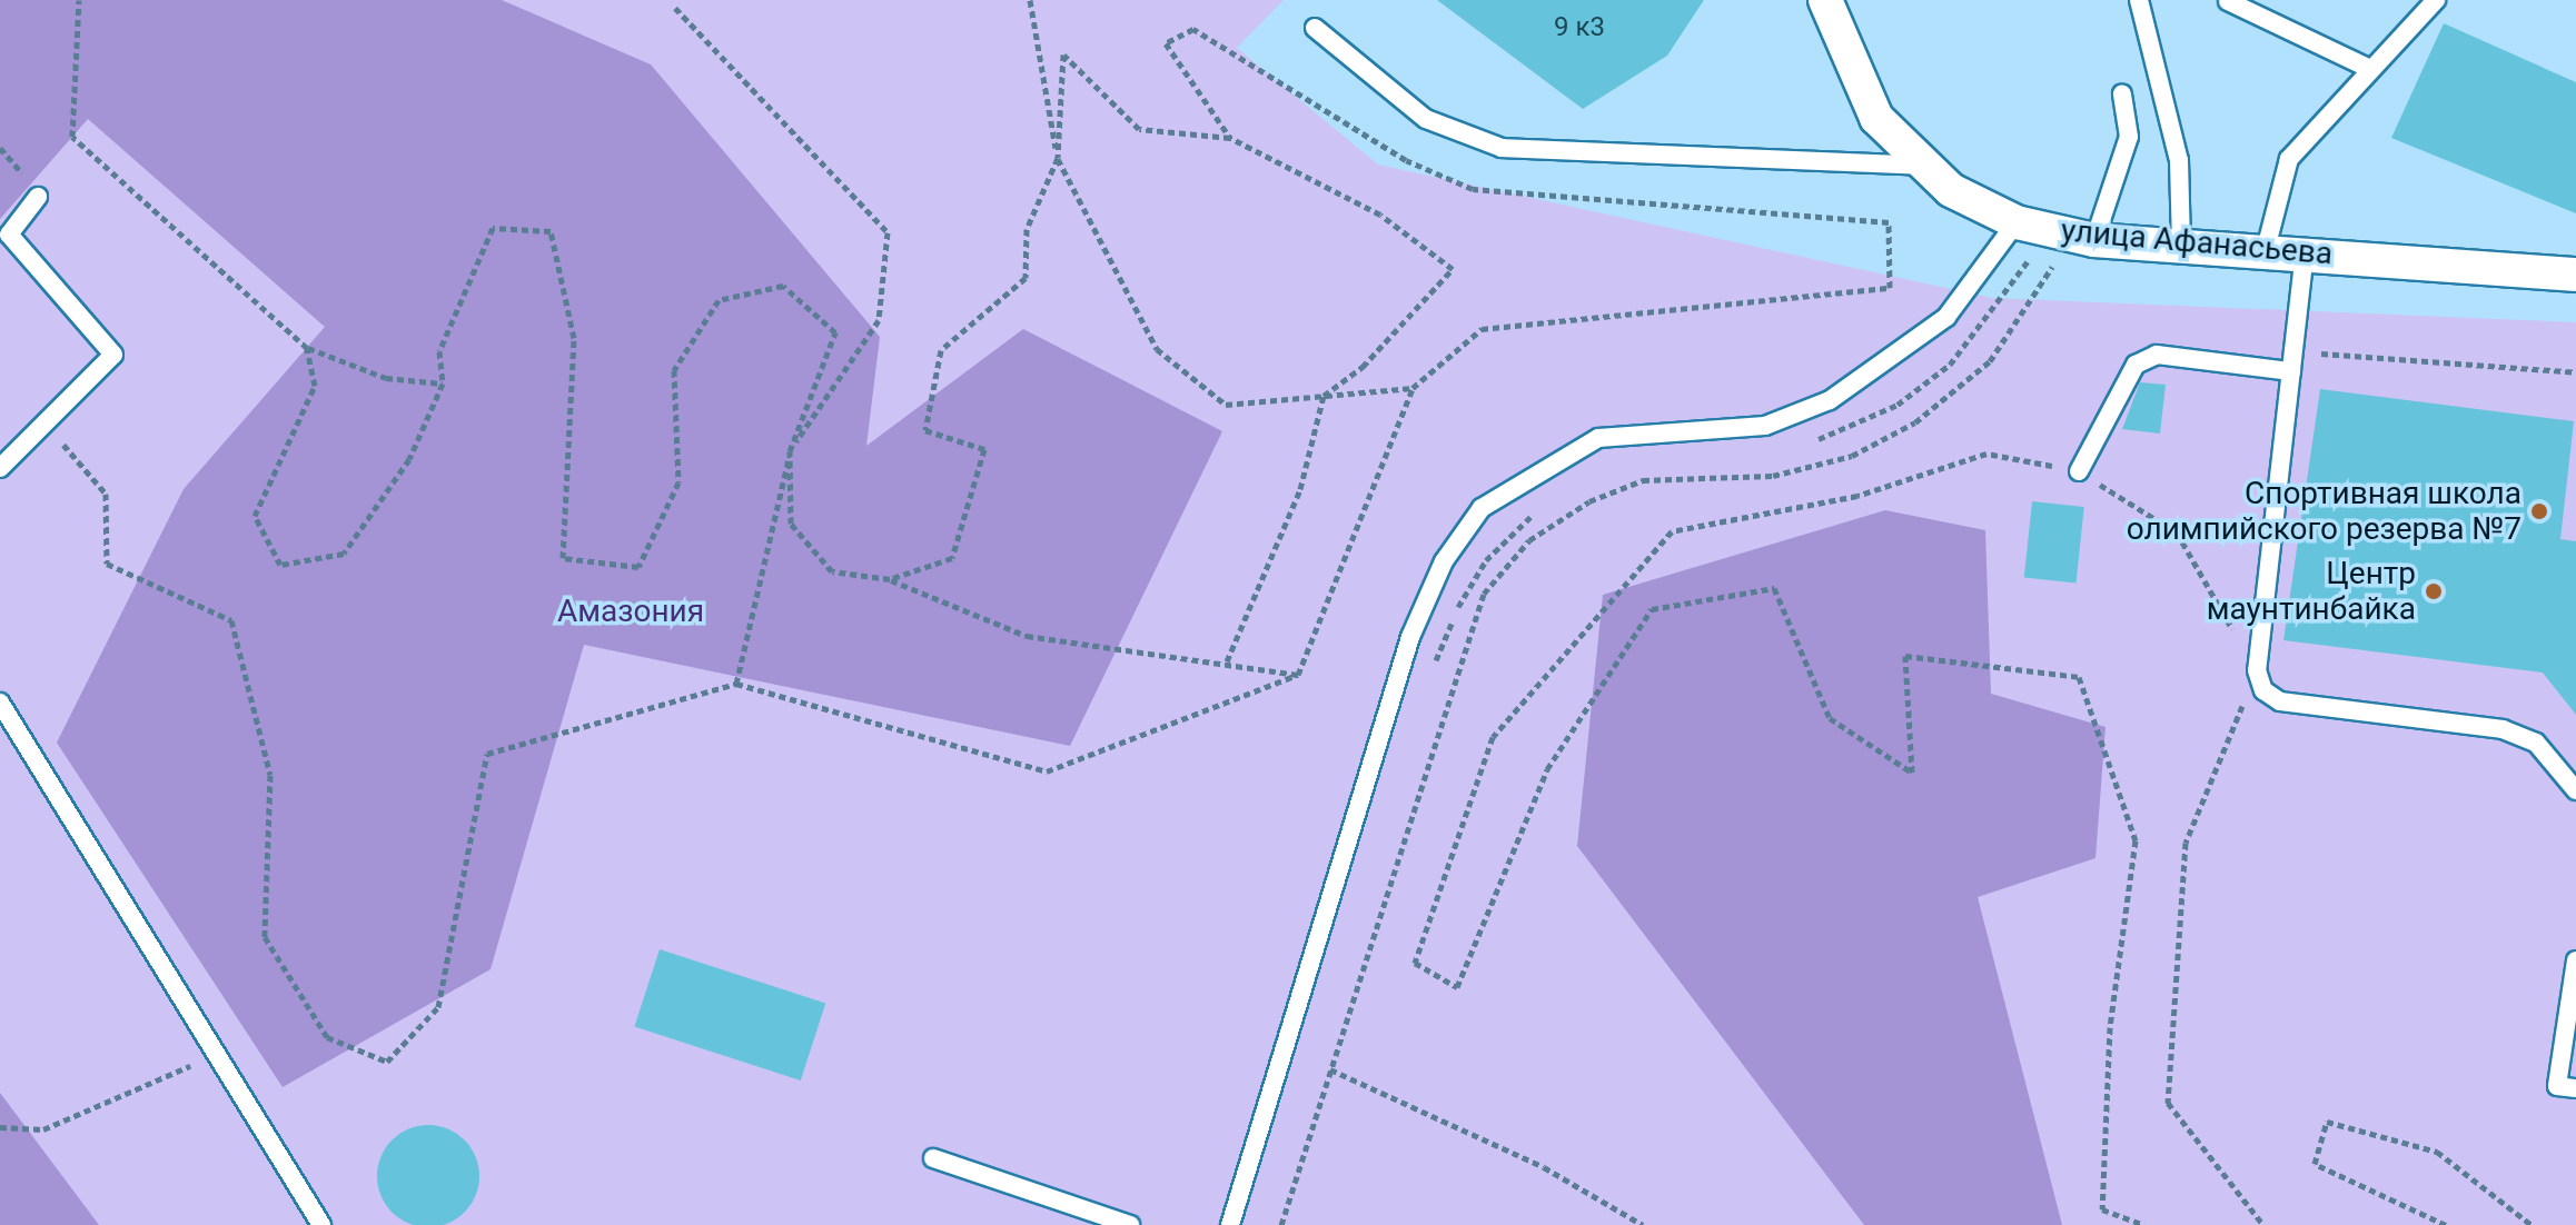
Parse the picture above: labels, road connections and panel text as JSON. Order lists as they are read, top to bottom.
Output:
{
  "streets": {
    "street": ["улица Афанасьева"]
  },
  "parks": ["Амазония"],
  "places": ["Спортивная школа олимпийского резерва №7", "Центр маунтинбайка"],
  "house_numbers": ["9 к3"]
}
